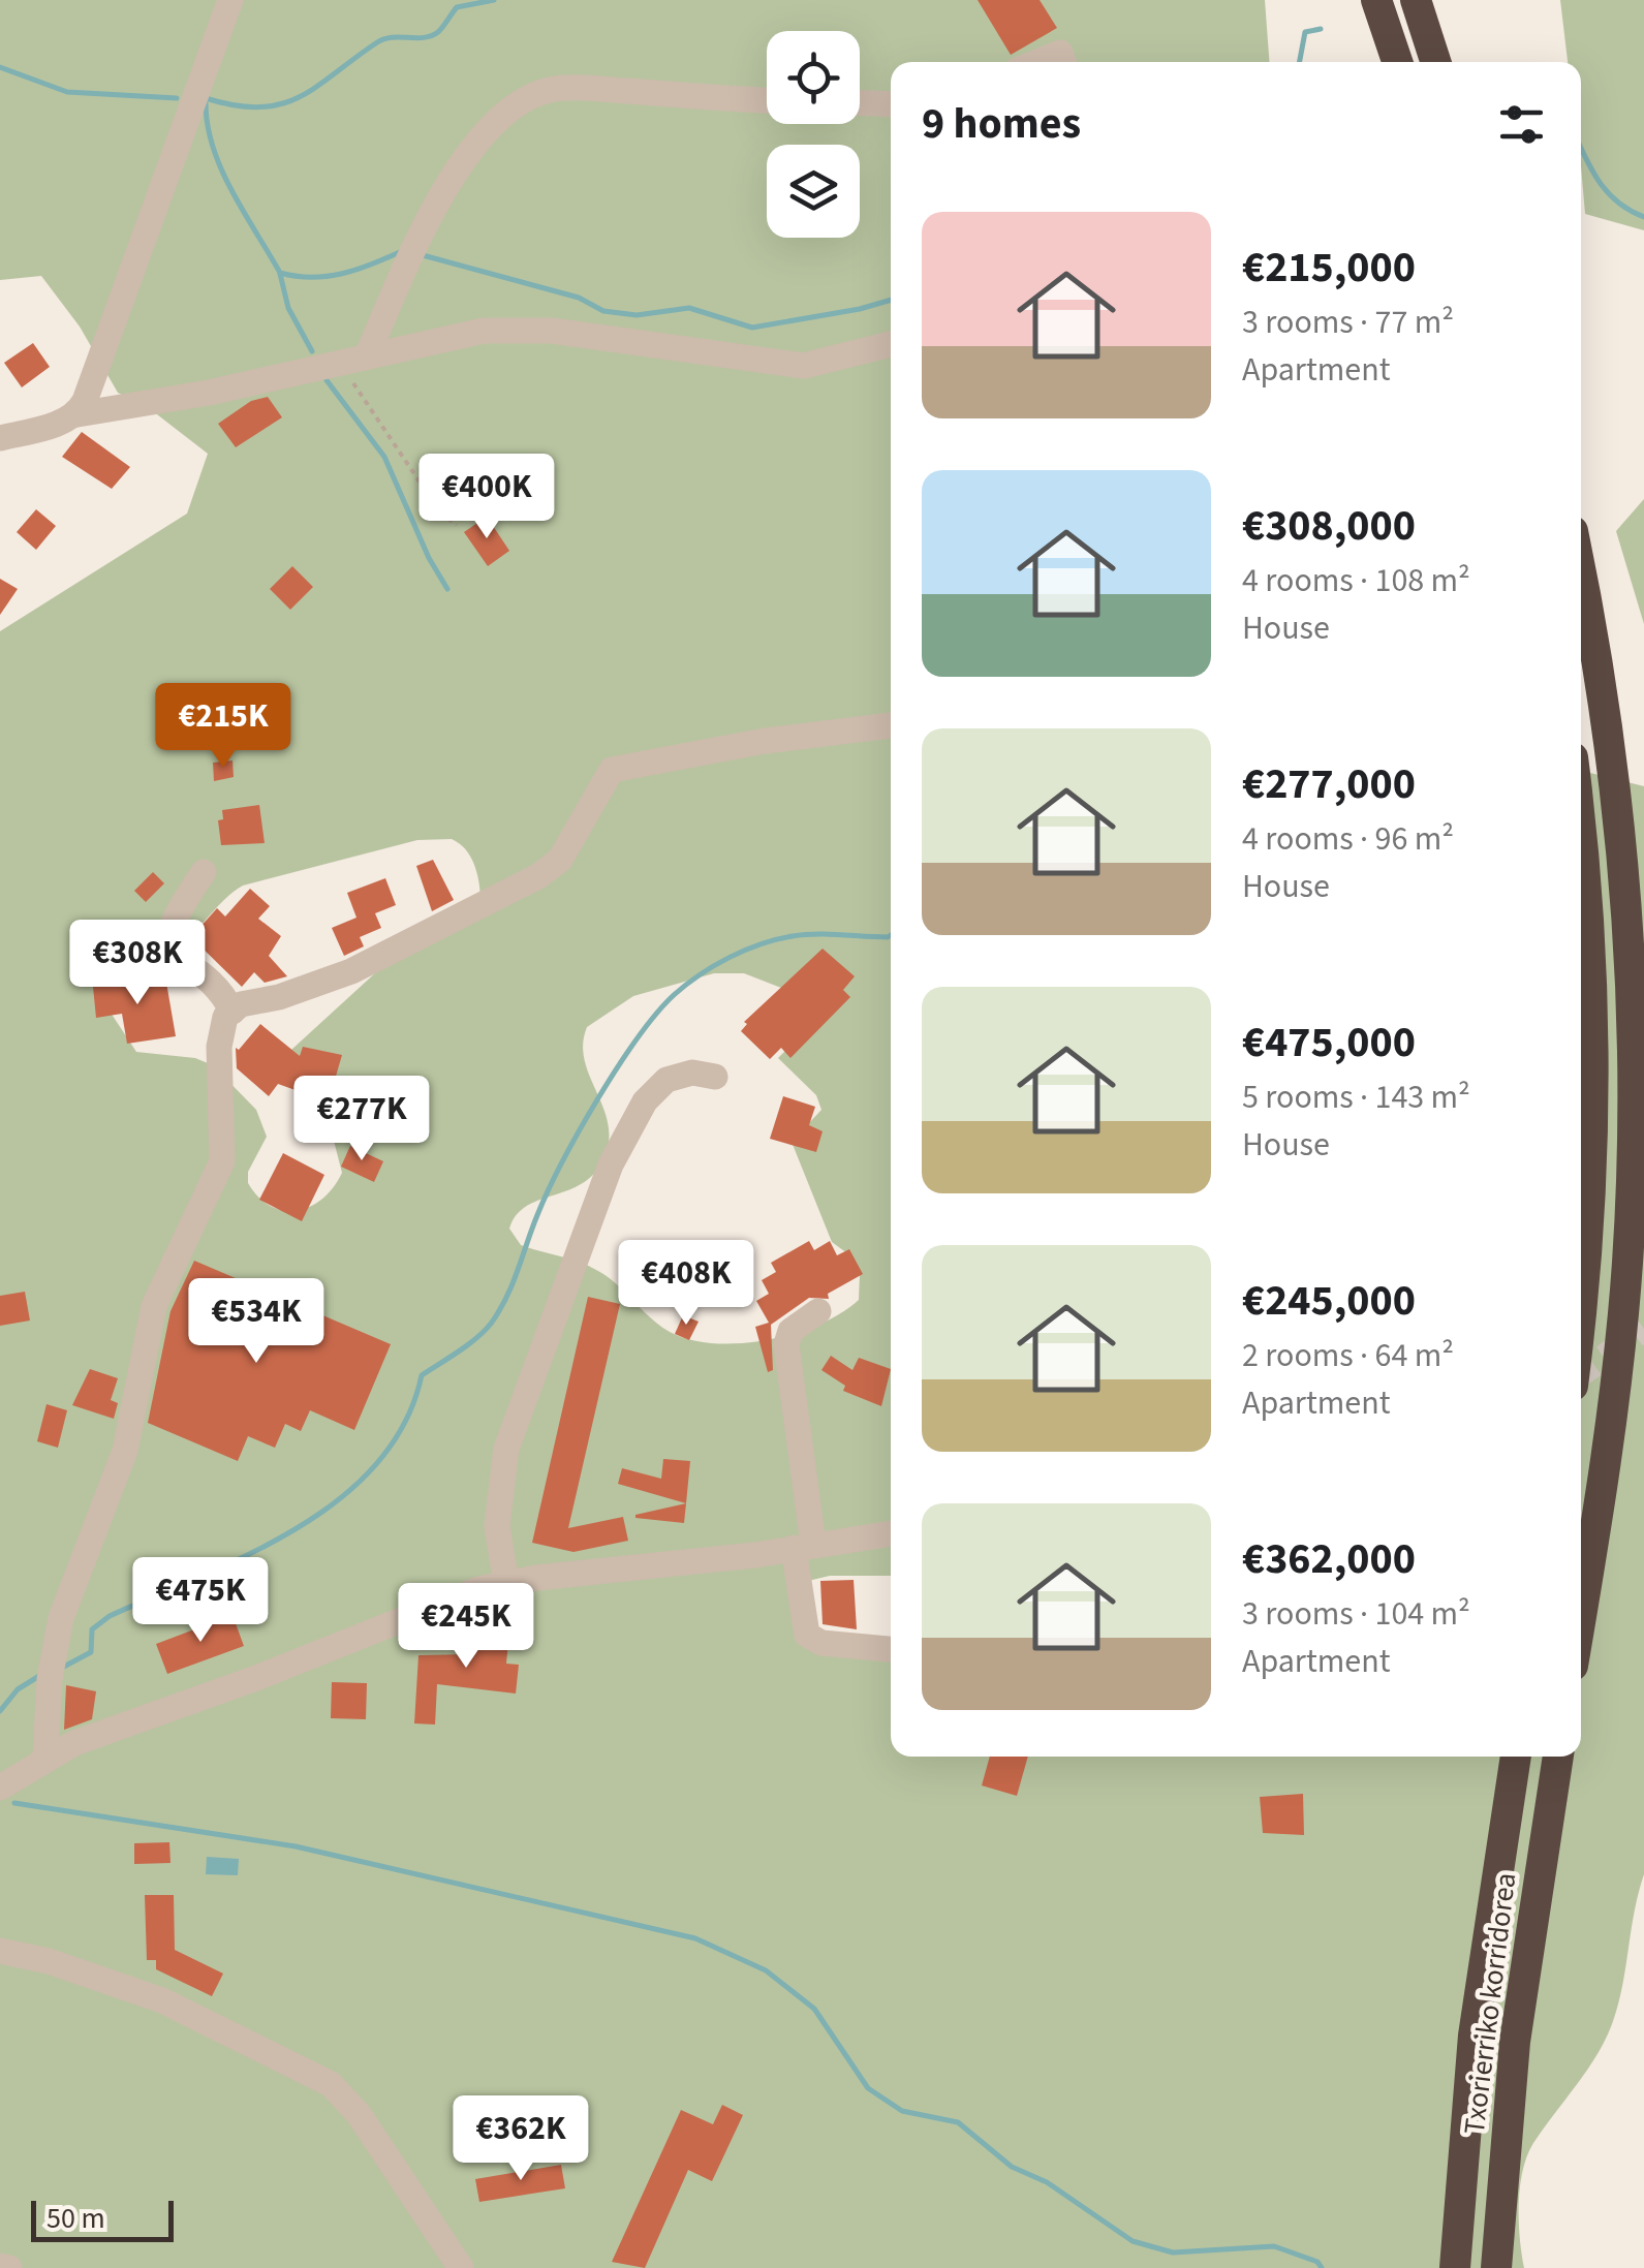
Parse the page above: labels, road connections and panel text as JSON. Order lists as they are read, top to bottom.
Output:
{
  "streets": {
    "highway": ["Txorierriko korridorea"]
  },
  "scale_bar": "50 m",
  "page": {
    "heading": "9 homes",
    "list": [
      {
        "name": "€215,000",
        "note": "3 rooms · 77 m² · Apartment"
      },
      {
        "name": "€308,000",
        "note": "4 rooms · 108 m² · House"
      },
      {
        "name": "€277,000",
        "note": "4 rooms · 96 m² · House"
      },
      {
        "name": "€475,000",
        "note": "5 rooms · 143 m² · House"
      },
      {
        "name": "€245,000",
        "note": "2 rooms · 64 m² · Apartment"
      },
      {
        "name": "€362,000",
        "note": "3 rooms · 104 m² · Apartment"
      }
    ],
    "price": [
      "€400K",
      "€215K",
      "€308K",
      "€277K",
      "€408K",
      "€534K",
      "€475K",
      "€245K",
      "€362K"
    ],
    "scale": "50 m"
  }
}
